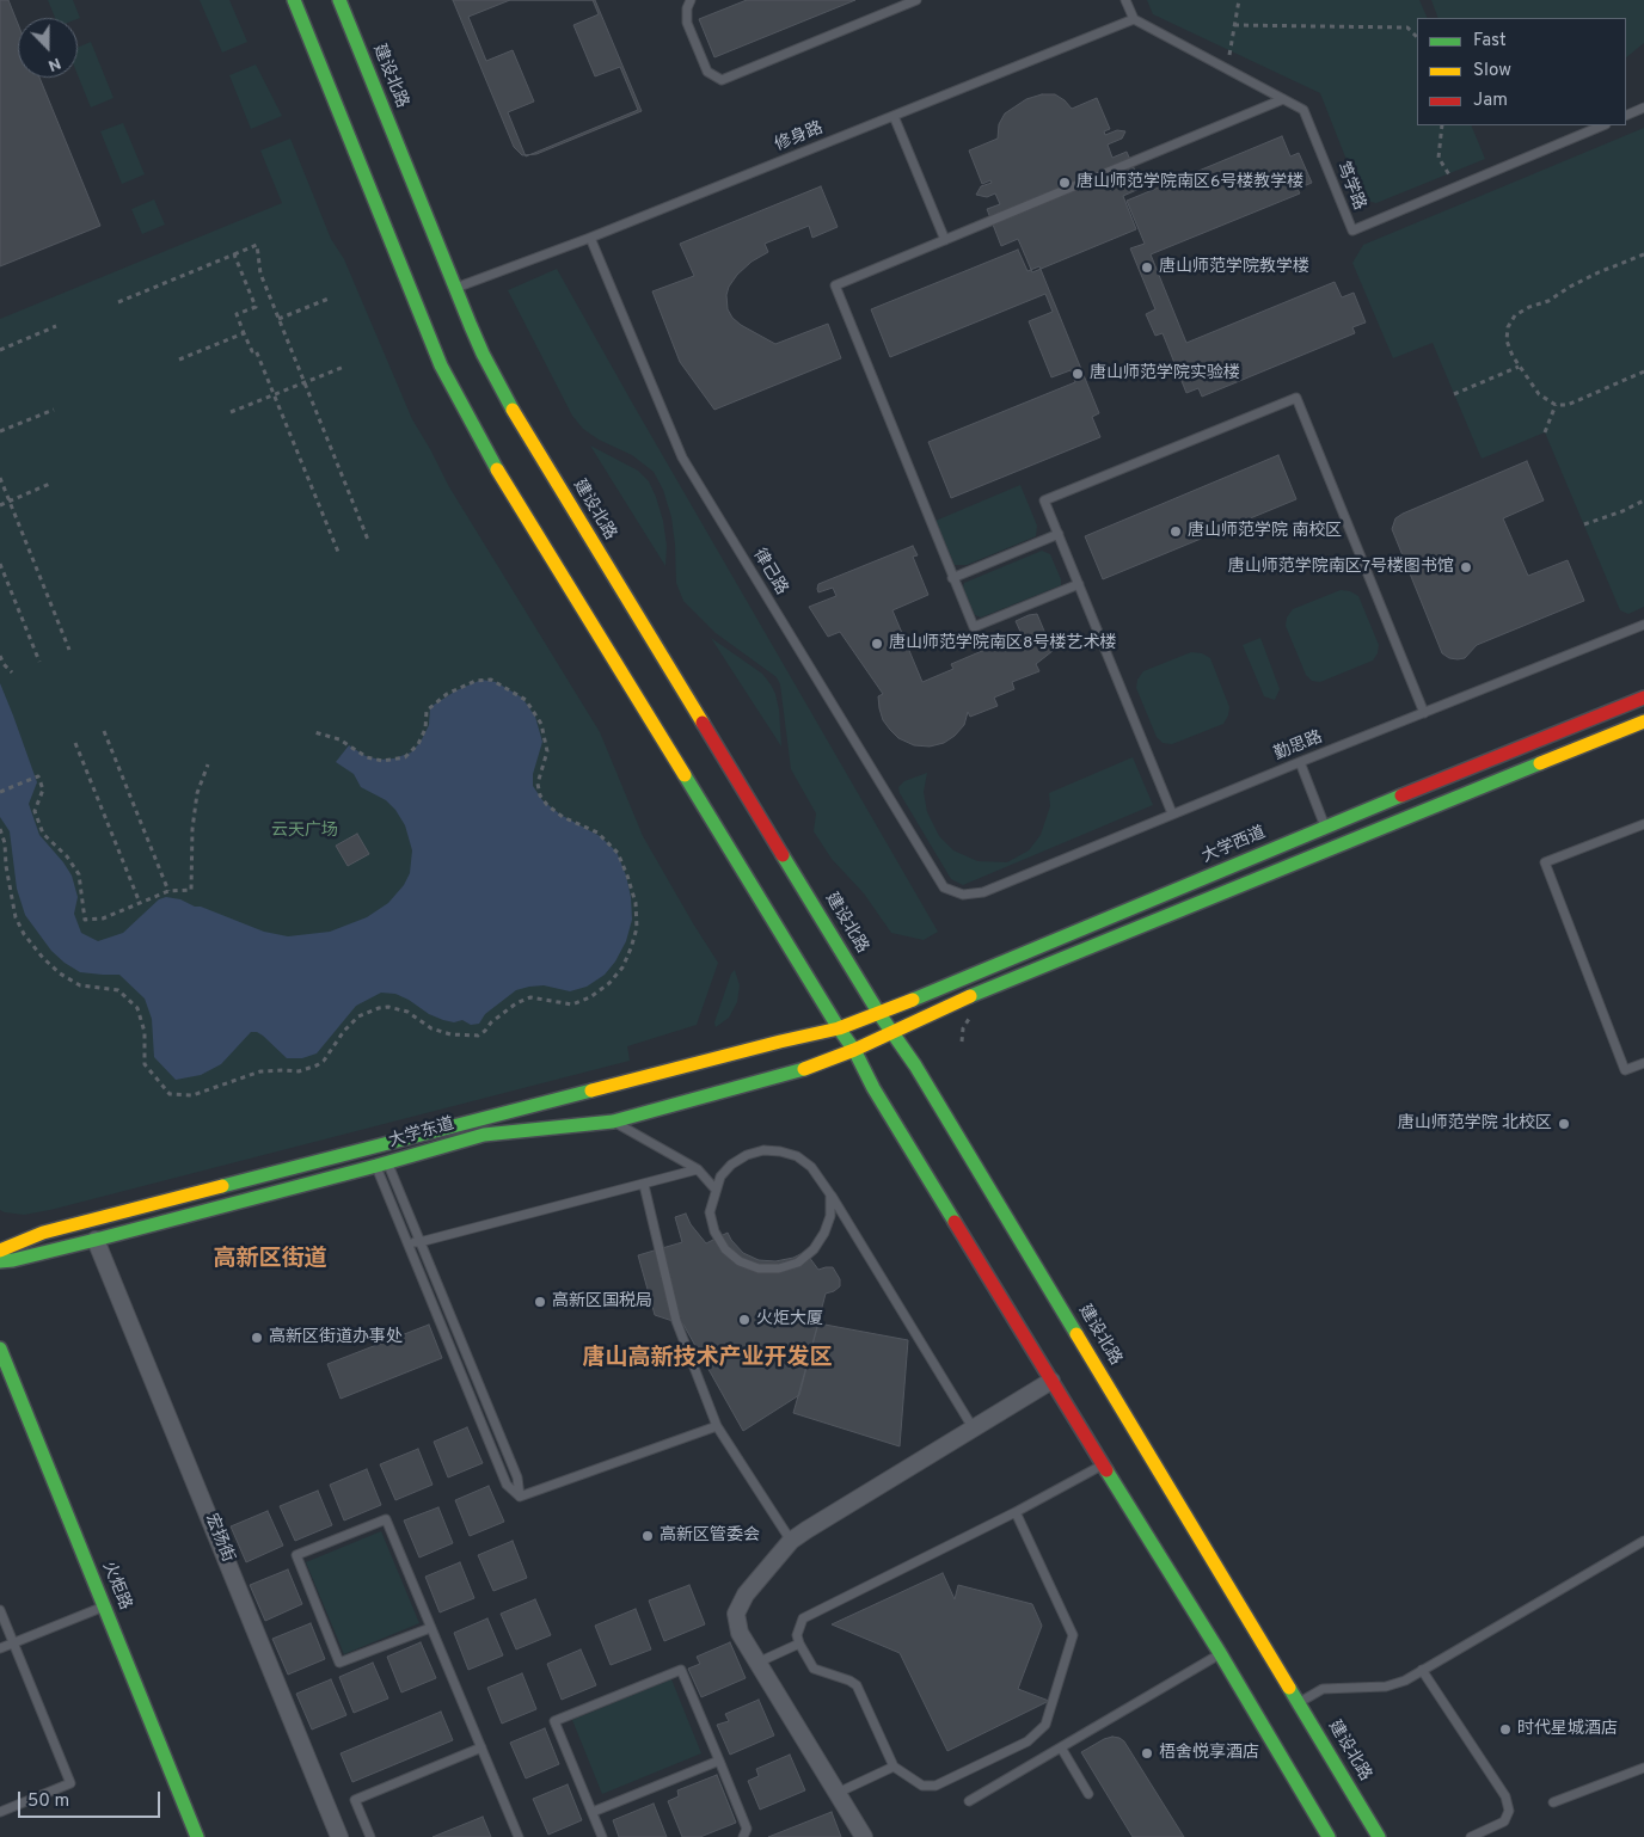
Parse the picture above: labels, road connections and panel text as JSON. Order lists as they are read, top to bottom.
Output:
{
  "streets": {
    "main road": [
      "建设北路",
      "大学西道",
      "大学东道",
      "火炬路"
    ],
    "street": ["宏扬街"],
    "lane": [
      "修身路",
      "笃学路",
      "律己路",
      "勤思路"
    ]
  },
  "crossings": [
    ["建设北路", "修身路"],
    ["建设北路", "大学西道"],
    ["修身路", "笃学路"],
    ["修身路", "律己路"],
    ["律己路", "勤思路"],
    ["大学西道", "大学东道"],
    ["大学东道", "宏扬街"]
  ],
  "districts": ["高新区街道", "唐山高新技术产业开发区"],
  "parks": ["云天广场"],
  "places": [
    "唐山师范学院南区6号楼教学楼",
    "唐山师范学院教学楼",
    "唐山师范学院实验楼",
    "唐山师范学院 南校区",
    "唐山师范学院南区7号楼图书馆",
    "唐山师范学院南区8号楼艺术楼",
    "唐山师范学院 北校区",
    "高新区国税局",
    "火炬大厦",
    "高新区街道办事处",
    "高新区管委会",
    "时代星城酒店",
    "梧舍·悦享酒店"
  ],
  "legend": ["Fast", "Slow", "Jam"],
  "scale_bar": "50 m",
  "north": "bottom"
}
